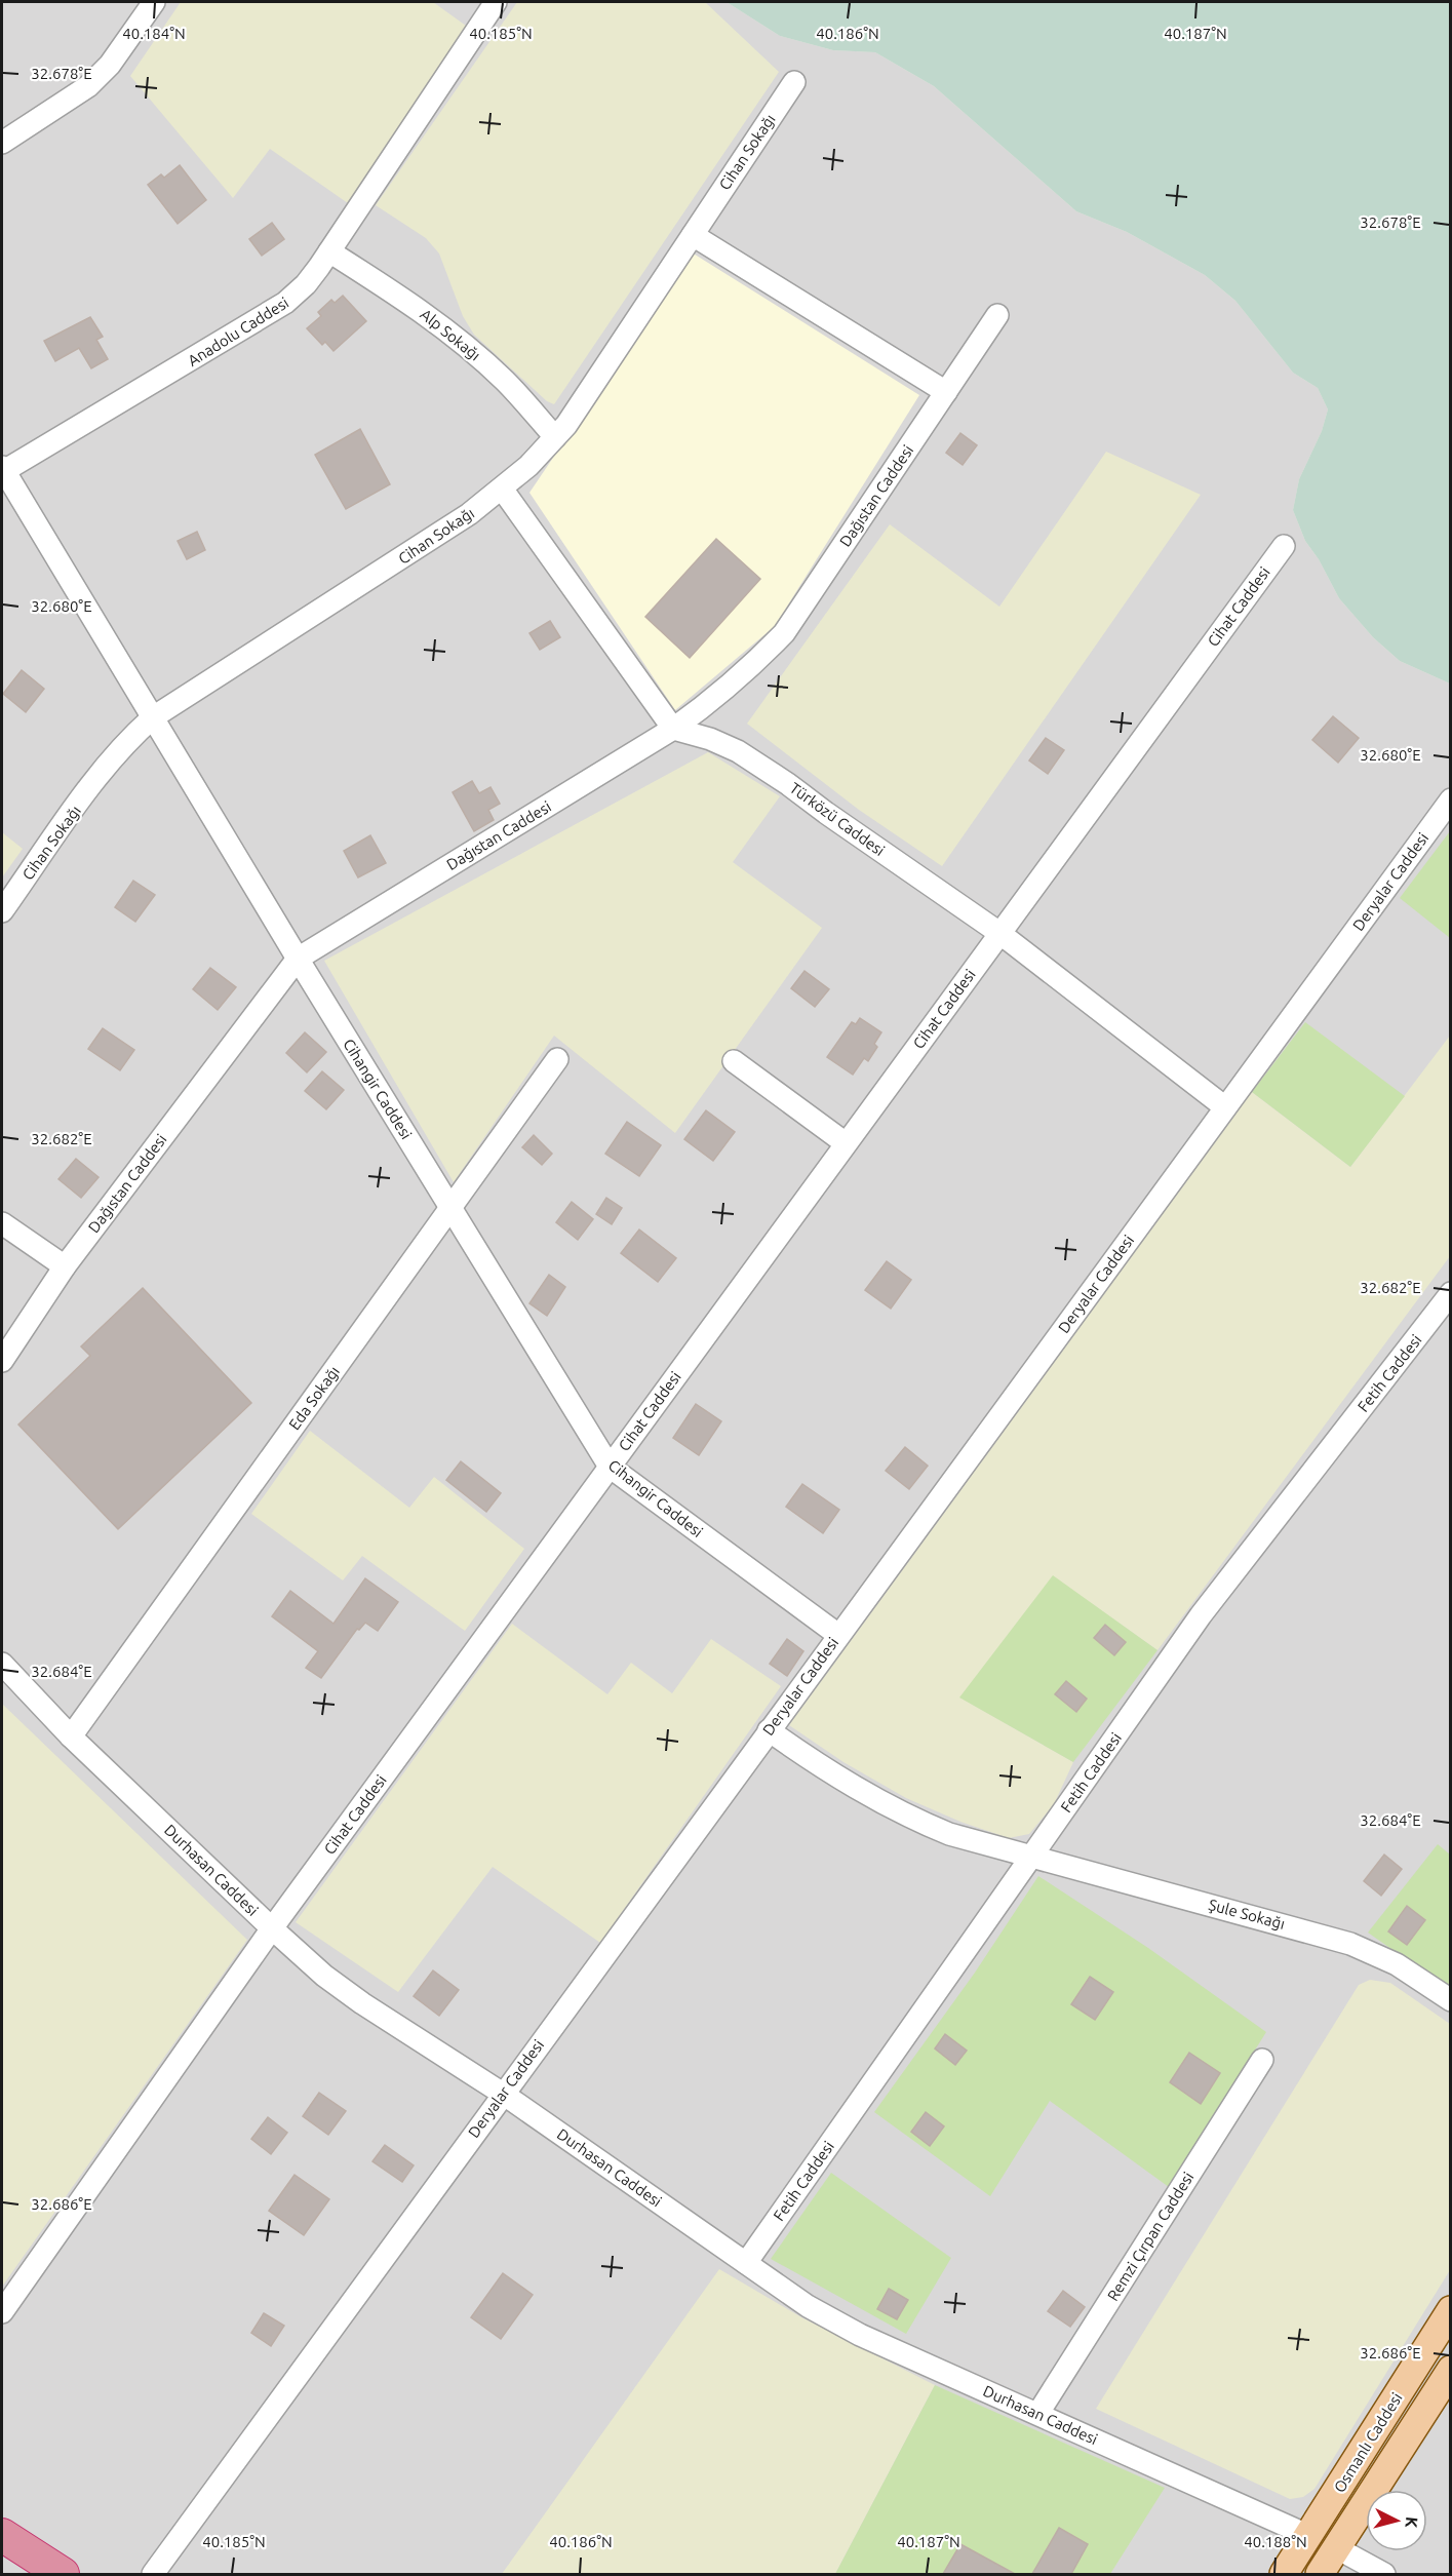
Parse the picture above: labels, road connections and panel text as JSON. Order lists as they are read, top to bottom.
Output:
{
  "streets": {
    "main road": ["Osmanlı Caddesi"],
    "street": [
      "Cihan Sokağı",
      "Anadolu Caddesi",
      "Alp Sokağı",
      "Dağıstan Caddesi",
      "Cihat Caddesi",
      "Türközü Caddesi",
      "Deryalar Caddesi",
      "Cihangir Caddesi",
      "Fetih Caddesi",
      "Eda Sokağı",
      "Durhasan Caddesi",
      "Şule Sokağı",
      "Remzi Çırpan Caddesi"
    ]
  },
  "crossings": [
    ["Cihan Sokağı", "Alp Sokağı"],
    ["Cihan Sokağı", "Cihangir Caddesi"],
    ["Anadolu Caddesi", "Alp Sokağı"],
    ["Anadolu Caddesi", "Cihangir Caddesi"],
    ["Dağıstan Caddesi", "Türközü Caddesi"],
    ["Dağıstan Caddesi", "Cihangir Caddesi"],
    ["Cihat Caddesi", "Türközü Caddesi"],
    ["Cihat Caddesi", "Cihangir Caddesi"],
    ["Cihat Caddesi", "Durhasan Caddesi"],
    ["Türközü Caddesi", "Deryalar Caddesi"],
    ["Deryalar Caddesi", "Cihangir Caddesi"],
    ["Deryalar Caddesi", "Durhasan Caddesi"],
    ["Deryalar Caddesi", "Şule Sokağı"],
    ["Cihangir Caddesi", "Eda Sokağı"],
    ["Fetih Caddesi", "Durhasan Caddesi"],
    ["Fetih Caddesi", "Şule Sokağı"],
    ["Eda Sokağı", "Durhasan Caddesi"],
    ["Durhasan Caddesi", "Remzi Çırpan Caddesi"],
    ["Durhasan Caddesi", "Osmanlı Caddesi"]
  ],
  "north": "right",
  "coordinates": [
    "40.184°N",
    "40.185°N",
    "40.186°N",
    "40.187°N",
    "32.678°E",
    "32.680°E",
    "32.682°E",
    "32.684°E",
    "32.686°E",
    "40.188°N"
  ]
}
